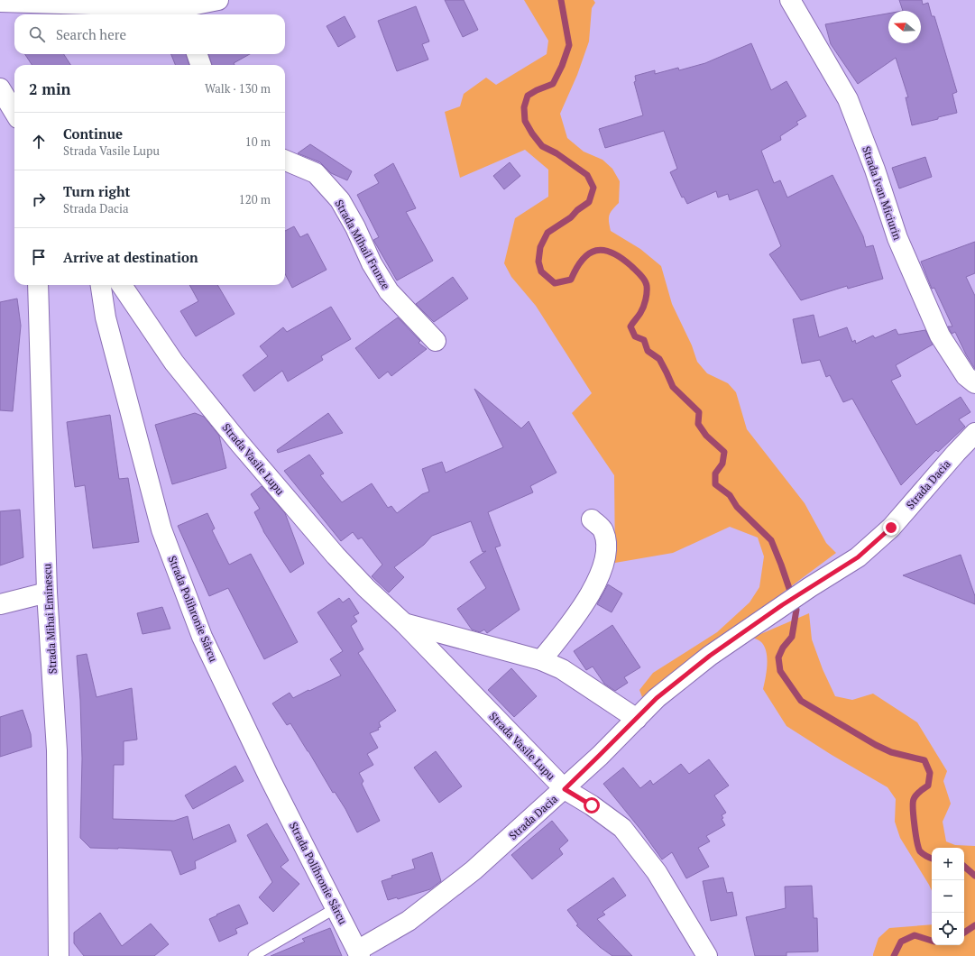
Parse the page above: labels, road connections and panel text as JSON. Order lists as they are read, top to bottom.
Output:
{
  "streets": {
    "street": [
      "Strada Ivan Miciurin",
      "Strada Mihail Frunze",
      "Strada Vasile Lupu",
      "Strada Dacia",
      "Strada Polihronie Sârcu",
      "Strada Mihai Eminescu"
    ]
  },
  "crossings": [
    ["Strada Vasile Lupu", "Strada Dacia"],
    ["Strada Dacia", "Strada Polihronie Sârcu"]
  ],
  "north": "left",
  "page": {
    "search": "Search here",
    "heading": ["2 min", "Walk · 130 m"],
    "list": [
      ["Continue", "Strada Vasile Lupu", "10 m"],
      ["Turn right", "Strada Dacia", "120 m"],
      "Arrive at destination"
    ],
    "map_buttons": ["+", "−"]
  }
}
